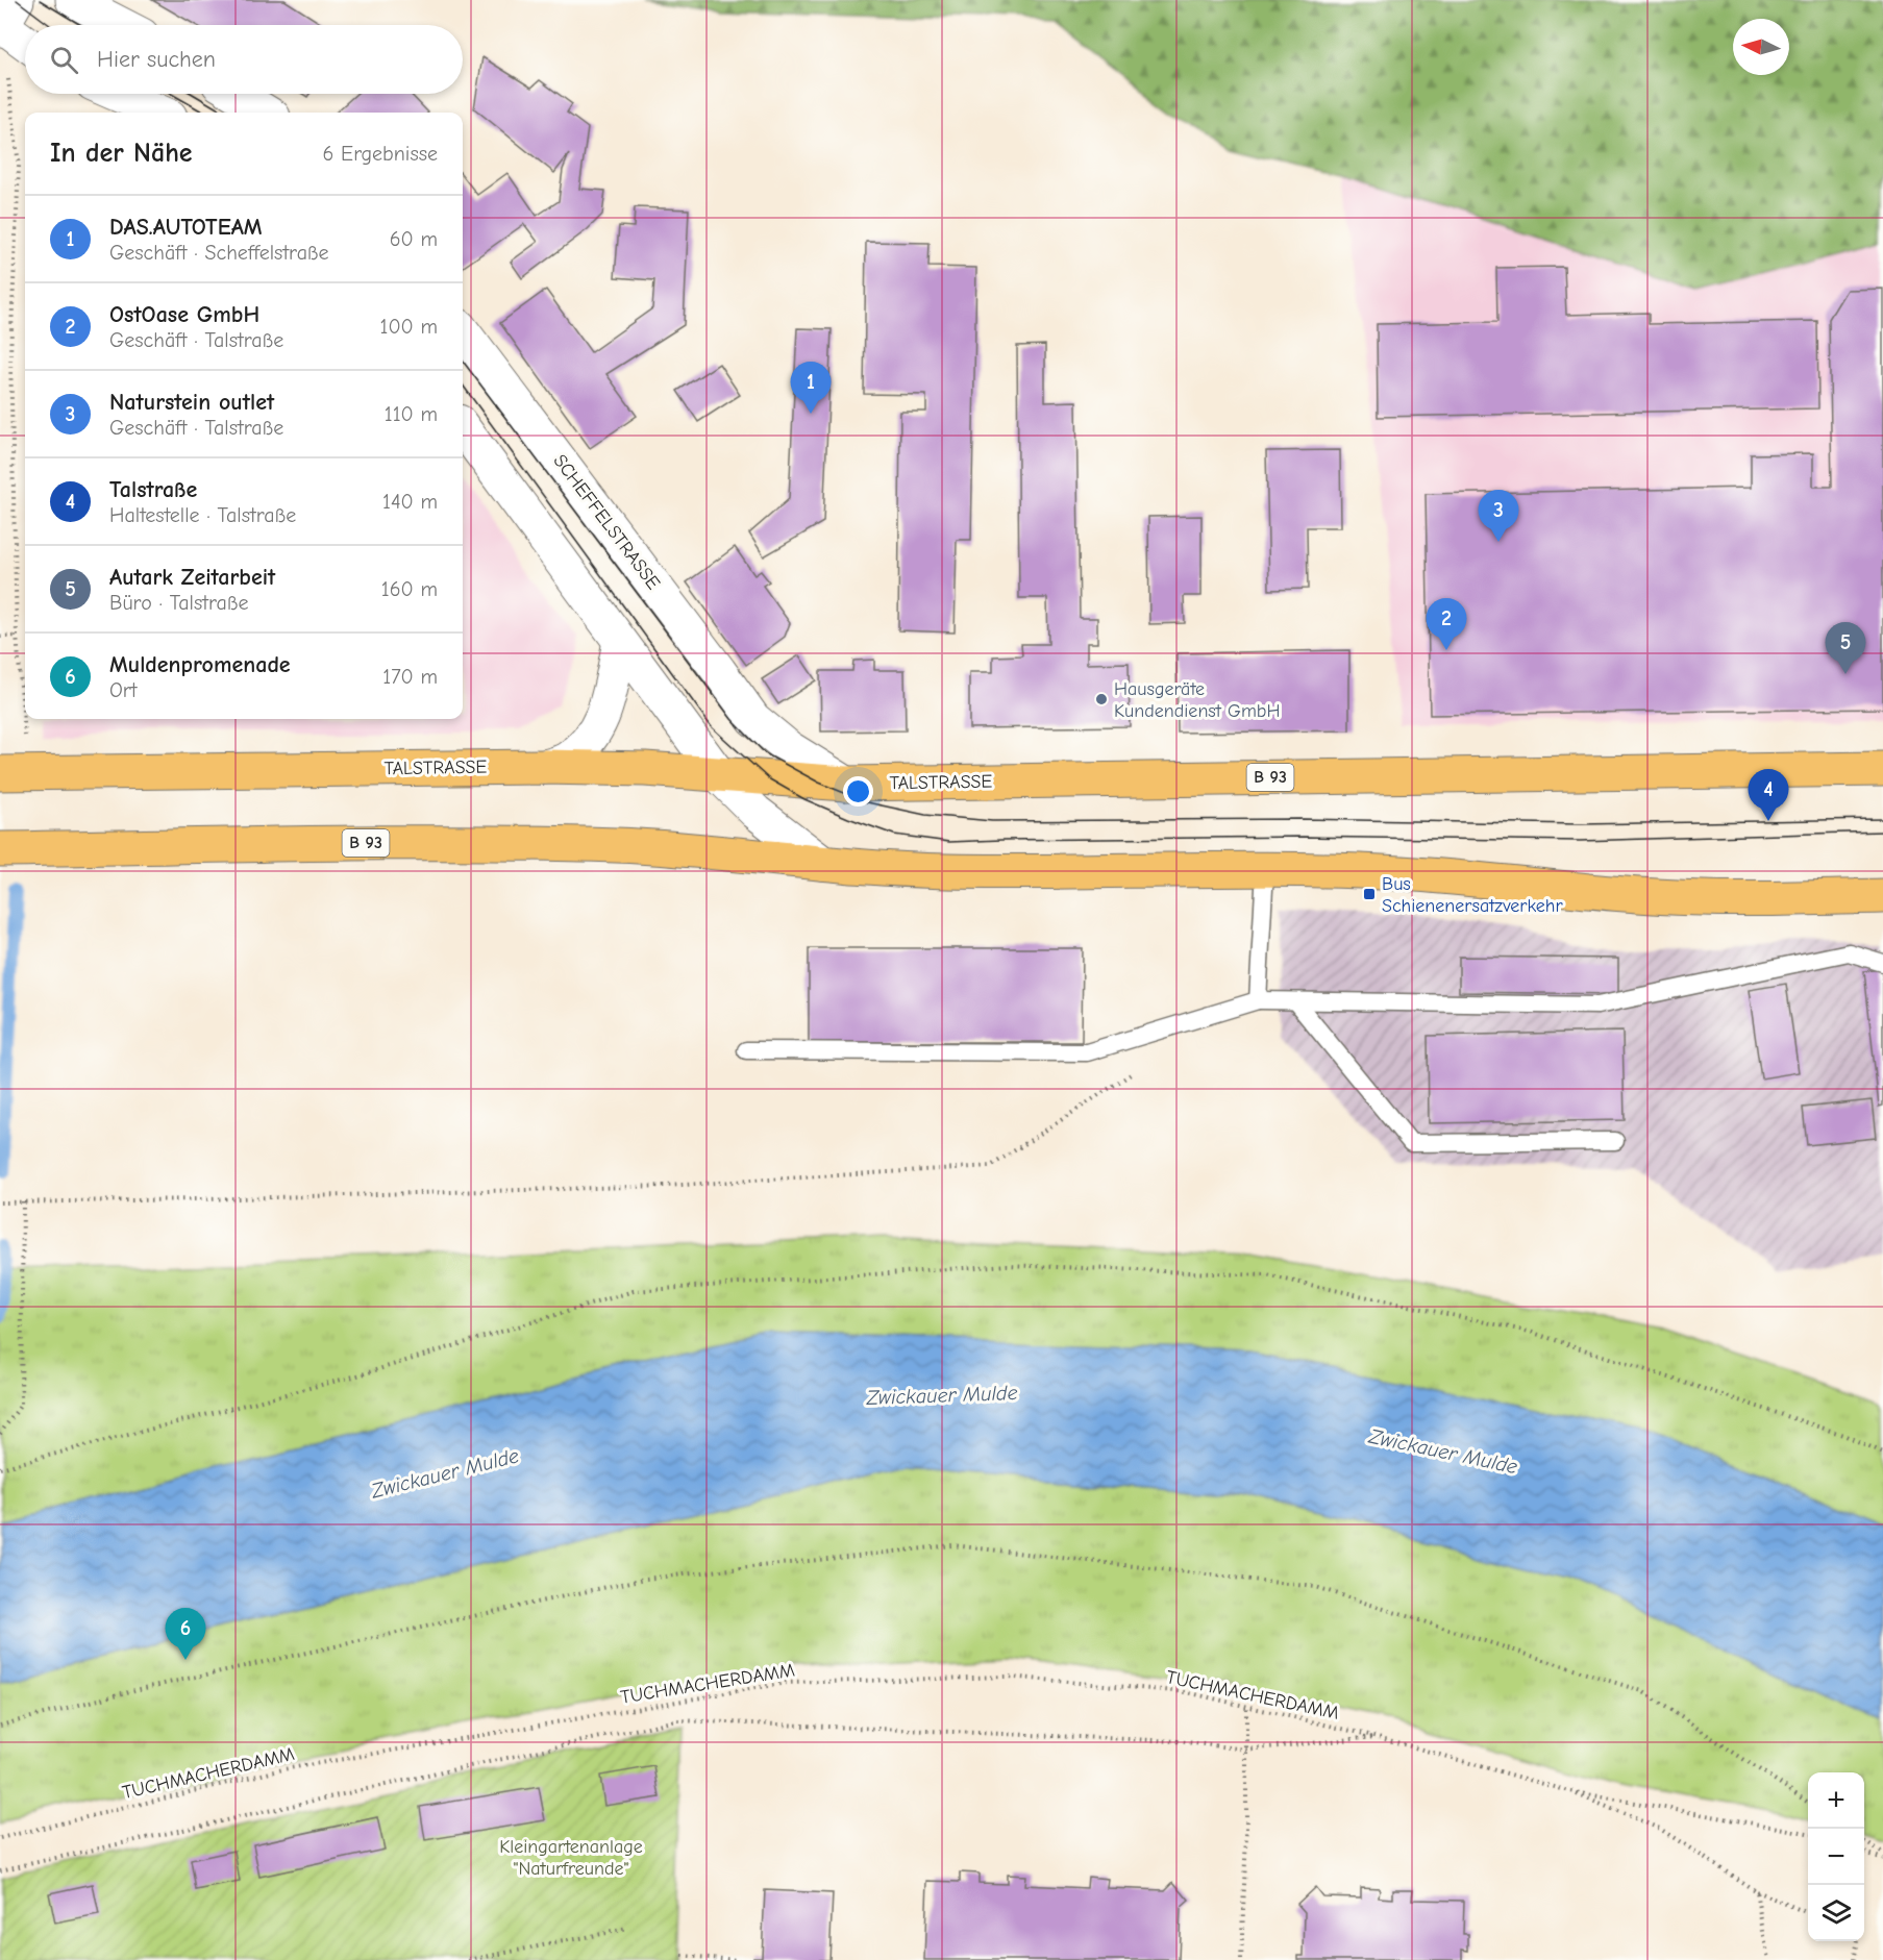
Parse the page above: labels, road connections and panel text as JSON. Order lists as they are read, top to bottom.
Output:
{
  "streets": {
    "main road": ["TALSTRASSE", "B 93"],
    "street": ["SCHEFFELSTRASSE"],
    "path": ["TUCHMACHERDAMM"]
  },
  "crossings": [
    ["SCHEFFELSTRASSE", "TALSTRASSE"],
    ["SCHEFFELSTRASSE", "B 93"]
  ],
  "water": ["Zwickauer Mulde"],
  "parks": ["Kleingartenanlage \"Naturfreunde\""],
  "places": {
    "other": ["Hausgeräte Kundendienst GmbH"],
    "transit": ["Bus Schienenersatzverkehr"]
  },
  "north": "left",
  "page": {
    "search": "Hier suchen",
    "heading": ["In der Nähe", "6 Ergebnisse"],
    "list": [
      {
        "mark": "1",
        "name": "DAS.AUTOTEAM",
        "note": "Geschäft · Scheffelstraße",
        "value": "60 m"
      },
      {
        "mark": "2",
        "name": "OstOase GmbH",
        "note": "Geschäft · Talstraße",
        "value": "100 m"
      },
      {
        "mark": "3",
        "name": "Naturstein outlet",
        "note": "Geschäft · Talstraße",
        "value": "110 m"
      },
      {
        "mark": "4",
        "name": "Talstraße",
        "note": "Haltestelle · Talstraße",
        "value": "140 m"
      },
      {
        "mark": "5",
        "name": "Autark Zeitarbeit",
        "note": "Büro · Talstraße",
        "value": "160 m"
      },
      {
        "mark": "6",
        "name": "Muldenpromenade",
        "note": "Ort",
        "value": "170 m"
      }
    ],
    "pins": [
      "1",
      "3",
      "2",
      "5",
      "4",
      "6"
    ],
    "map_buttons": ["+", "−"]
  }
}
